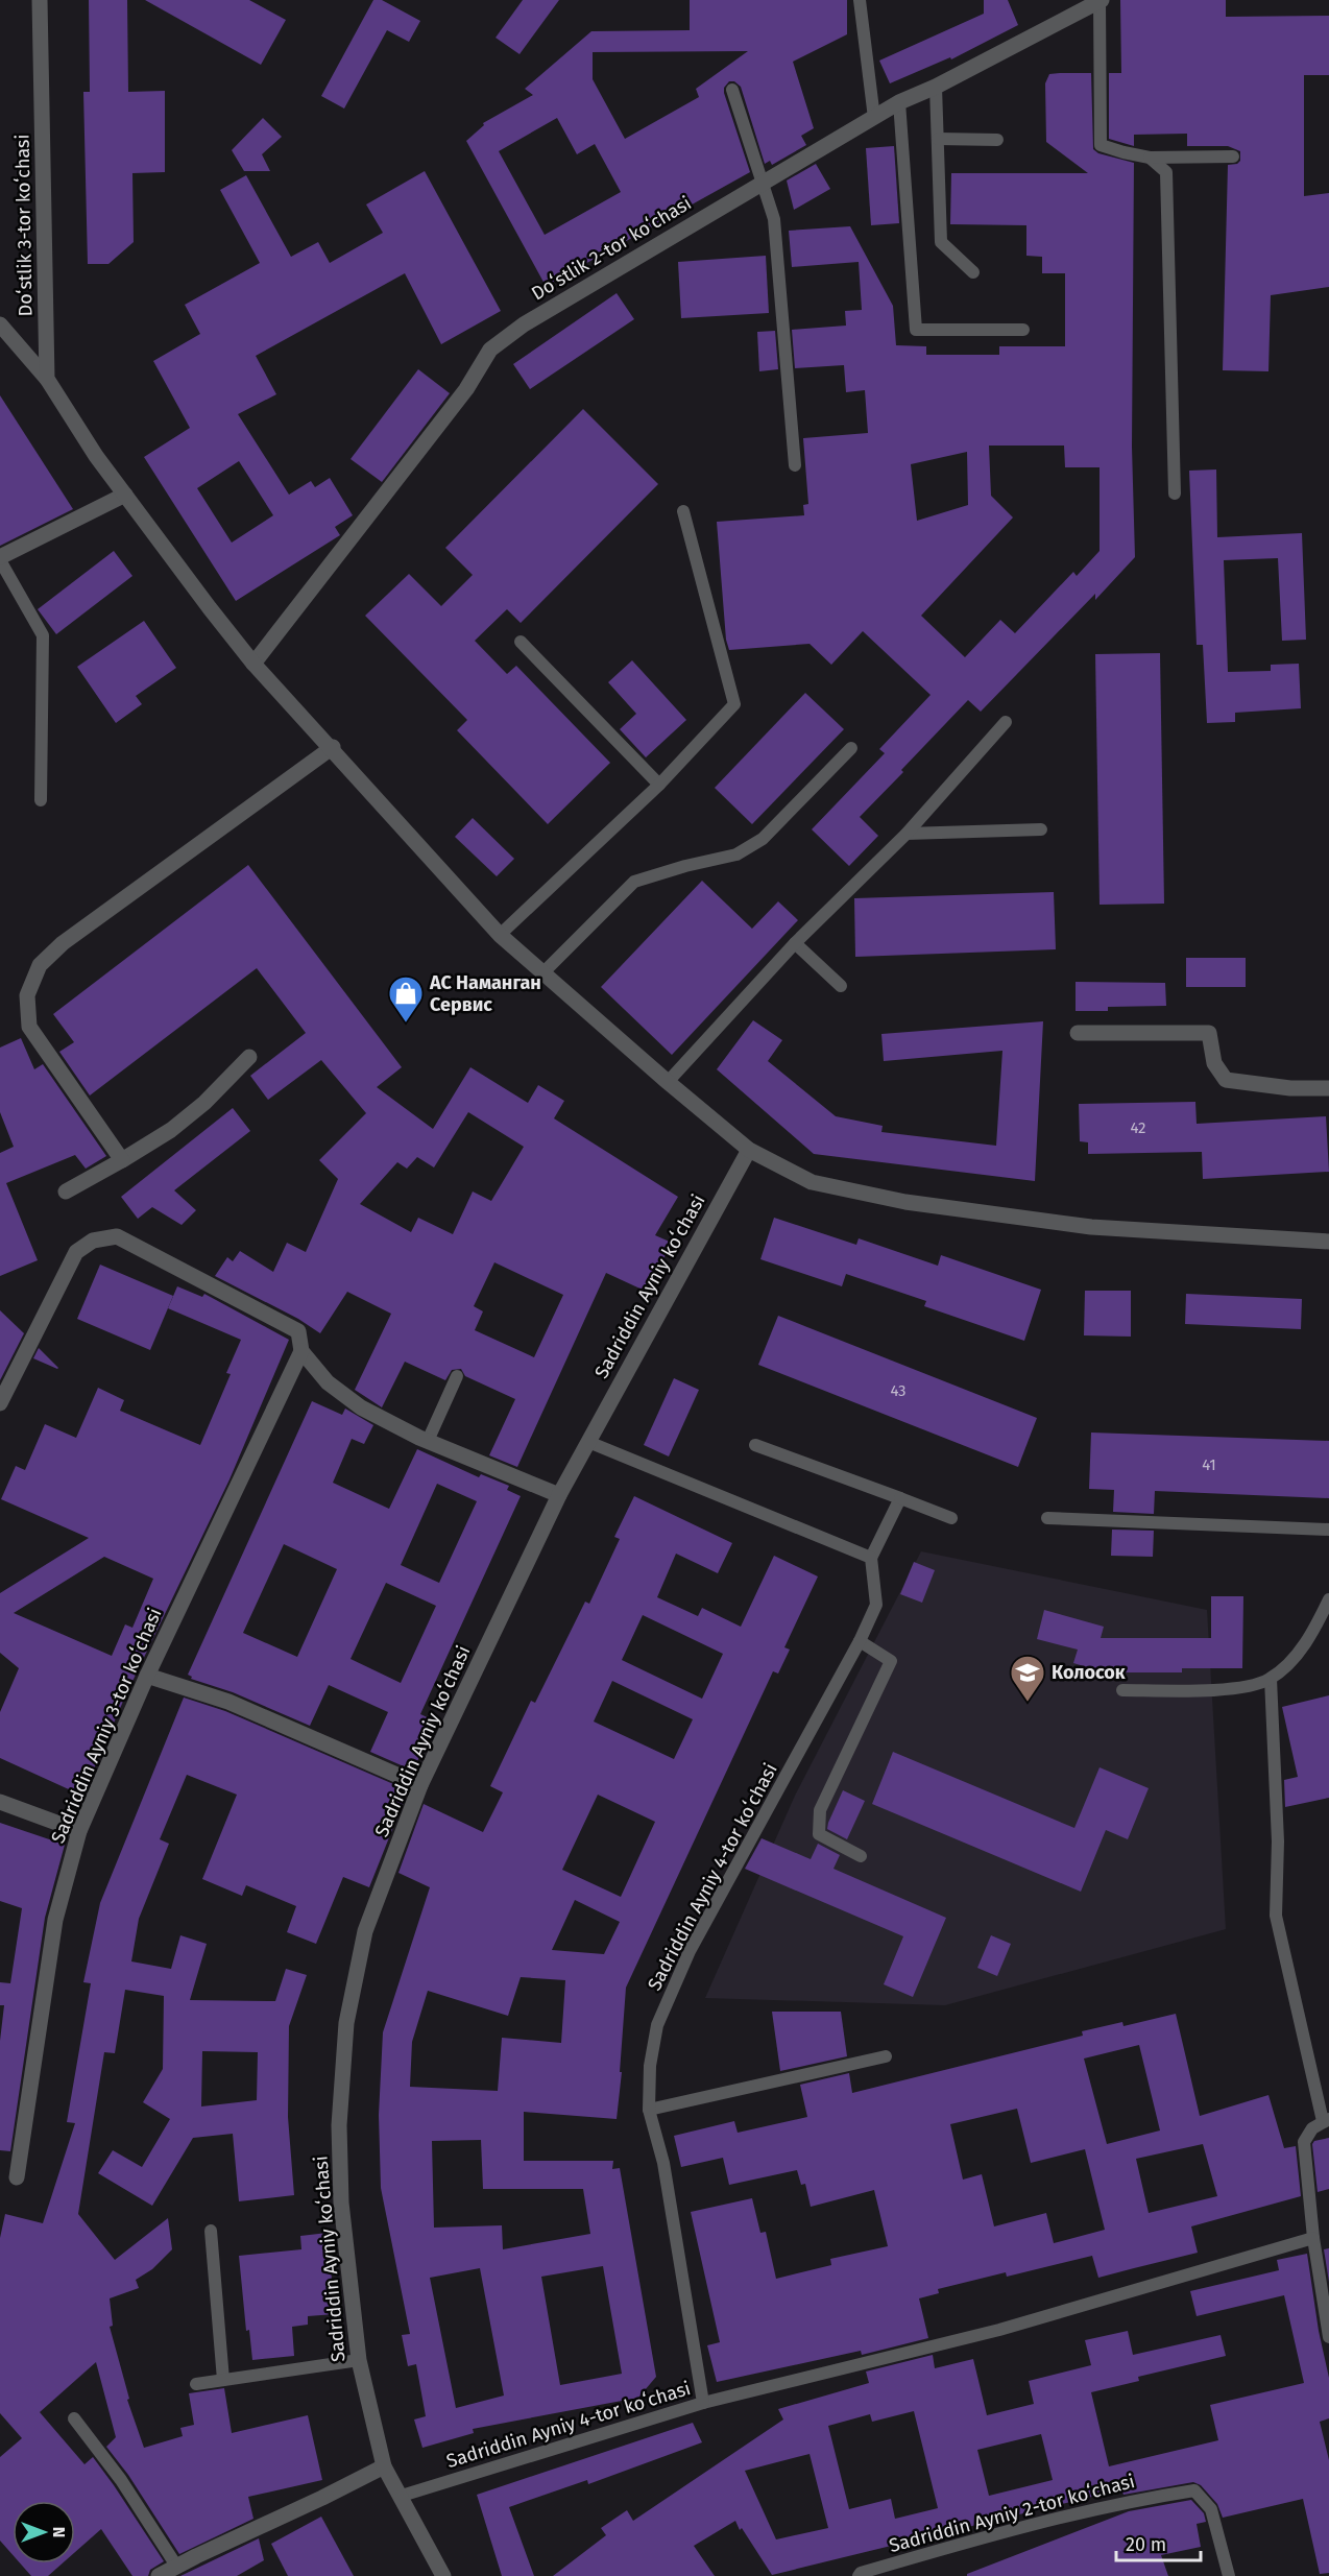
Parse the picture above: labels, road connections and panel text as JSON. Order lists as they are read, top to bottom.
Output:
{
  "streets": {
    "street": [
      "Doʻstlik 3-tor koʻchasi",
      "Doʻstlik 2-tor koʻchasi",
      "Sadriddin Ayniy koʻchasi",
      "Sadriddin Ayniy 3-tor koʻchasi"
    ],
    "lane": ["Sadriddin Ayniy 4-tor koʻchasi", "Sadriddin Ayniy 2-tor koʻchasi"]
  },
  "crossings": [
    ["Sadriddin Ayniy koʻchasi", "Sadriddin Ayniy 4-tor koʻchasi"]
  ],
  "places": {
    "shop": ["АС Наманган Сервис"],
    "school or university": ["Колосок"]
  },
  "house_numbers": ["42", "43", "41"],
  "scale_bar": "20 m",
  "north": "right"
}
